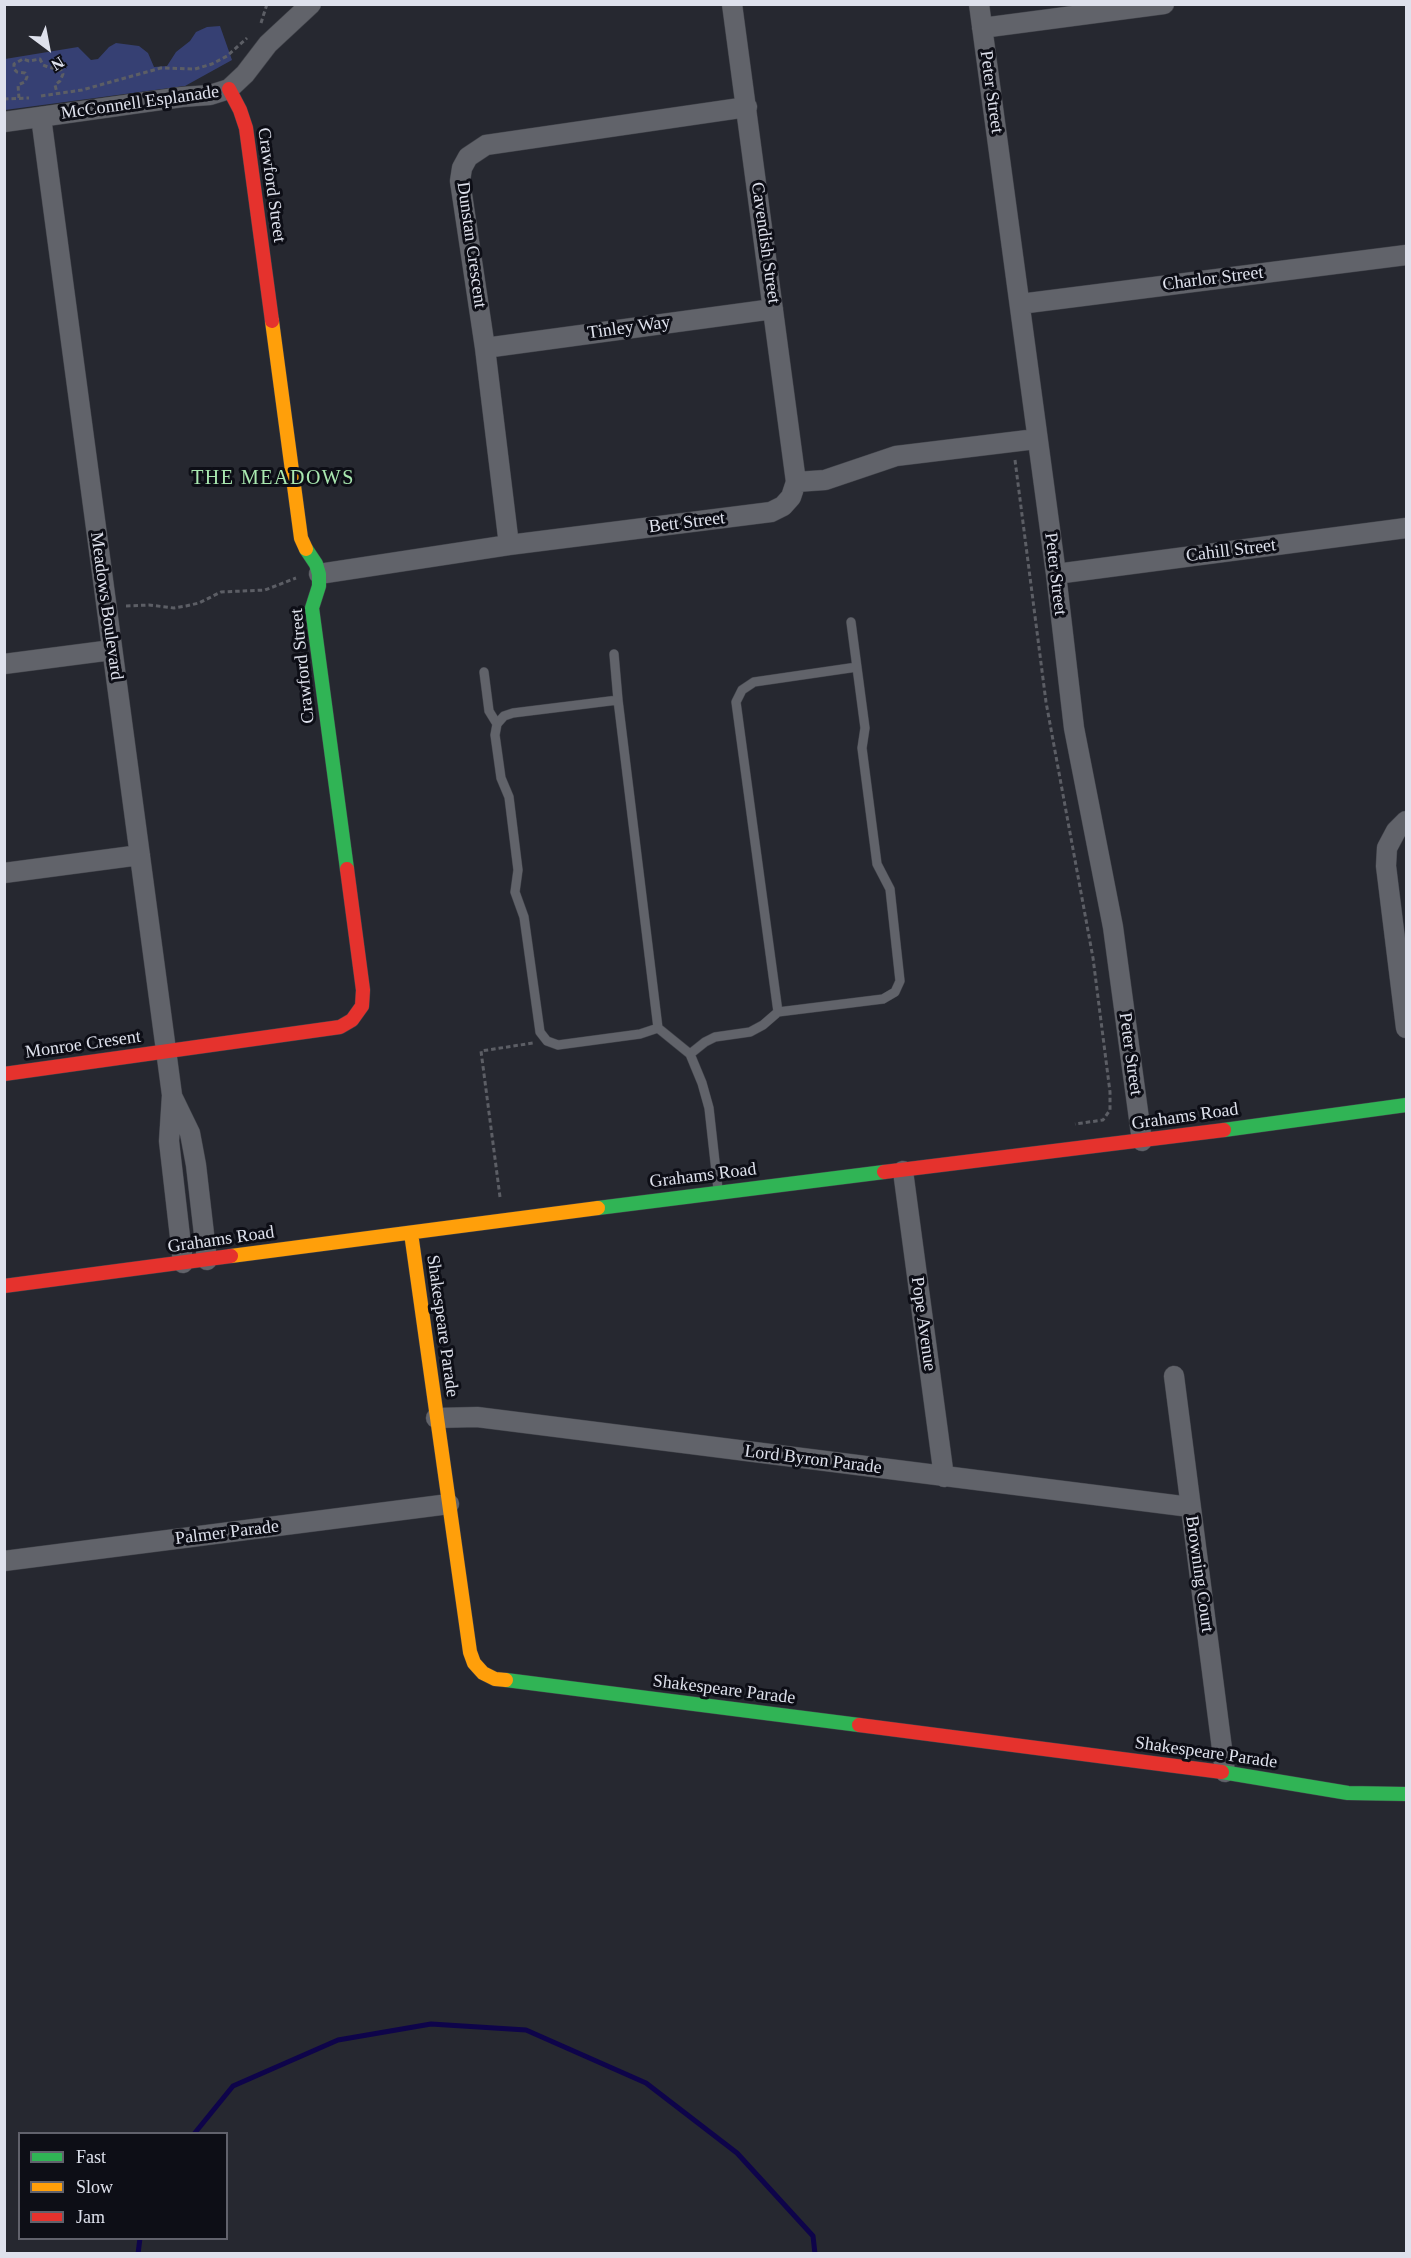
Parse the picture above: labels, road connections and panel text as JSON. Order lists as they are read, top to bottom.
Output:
{
  "streets": {
    "street": [
      "Peter Street",
      "McConnell Esplanade",
      "Crawford Street",
      "Cavendish Street",
      "Dunstan Crescent",
      "Charlor Street",
      "Tinley Way",
      "Bett Street",
      "Cahill Street",
      "Meadows Boulevard",
      "Monroe Cresent",
      "Grahams Road",
      "Pope Avenue",
      "Shakespeare Parade",
      "Lord Byron Parade",
      "Palmer Parade",
      "Browning Court"
    ]
  },
  "crossings": [
    ["Peter Street", "Charlor Street"],
    ["Peter Street", "Cahill Street"],
    ["Peter Street", "Grahams Road"],
    ["McConnell Esplanade", "Crawford Street"],
    ["McConnell Esplanade", "Meadows Boulevard"],
    ["Crawford Street", "Bett Street"],
    ["Crawford Street", "Meadows Boulevard"],
    ["Crawford Street", "Monroe Cresent"],
    ["Cavendish Street", "Dunstan Crescent"],
    ["Cavendish Street", "Tinley Way"],
    ["Cavendish Street", "Bett Street"],
    ["Dunstan Crescent", "Tinley Way"],
    ["Dunstan Crescent", "Bett Street"],
    ["Meadows Boulevard", "Monroe Cresent"],
    ["Meadows Boulevard", "Grahams Road"],
    ["Grahams Road", "Pope Avenue"],
    ["Grahams Road", "Shakespeare Parade"],
    ["Pope Avenue", "Lord Byron Parade"],
    ["Shakespeare Parade", "Lord Byron Parade"],
    ["Shakespeare Parade", "Palmer Parade"],
    ["Shakespeare Parade", "Browning Court"],
    ["Lord Byron Parade", "Browning Court"]
  ],
  "districts": ["THE MEADOWS"],
  "legend": ["Fast", "Slow", "Jam"],
  "north": "bottom right"
}
